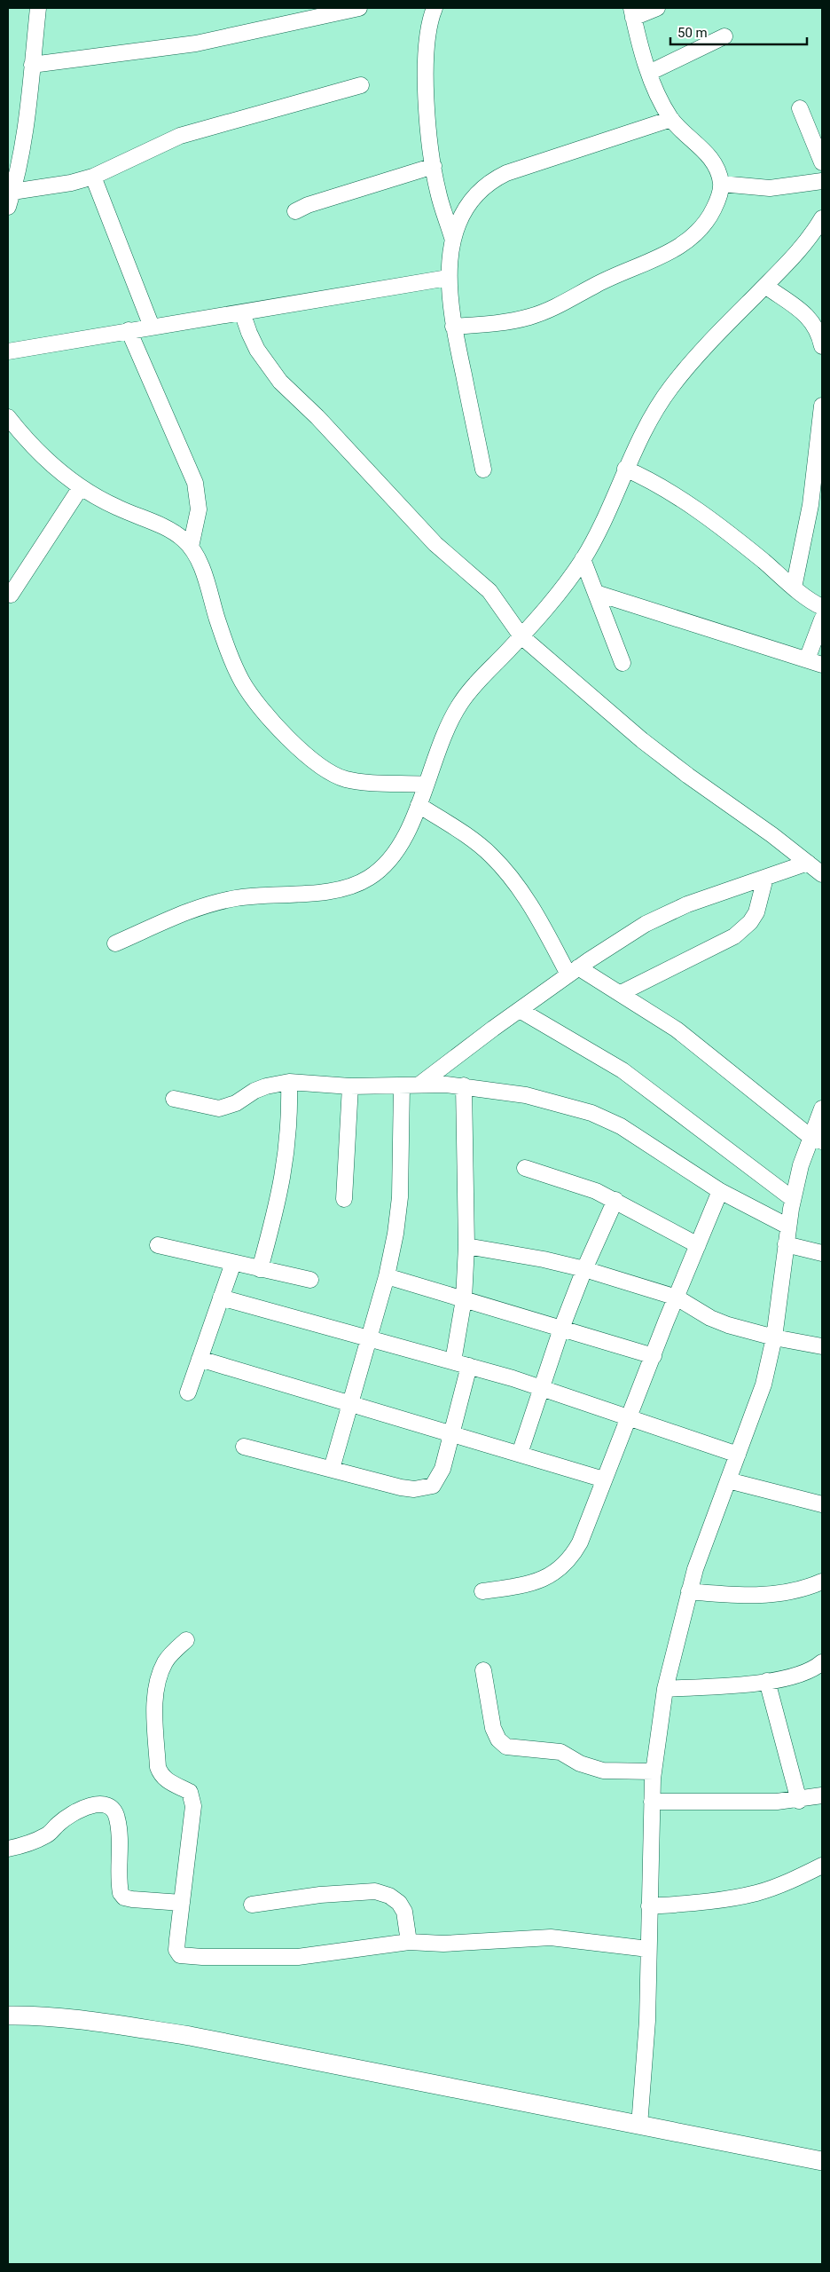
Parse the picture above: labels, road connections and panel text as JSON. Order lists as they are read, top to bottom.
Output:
{
  "scale_bar": "50 m"
}
